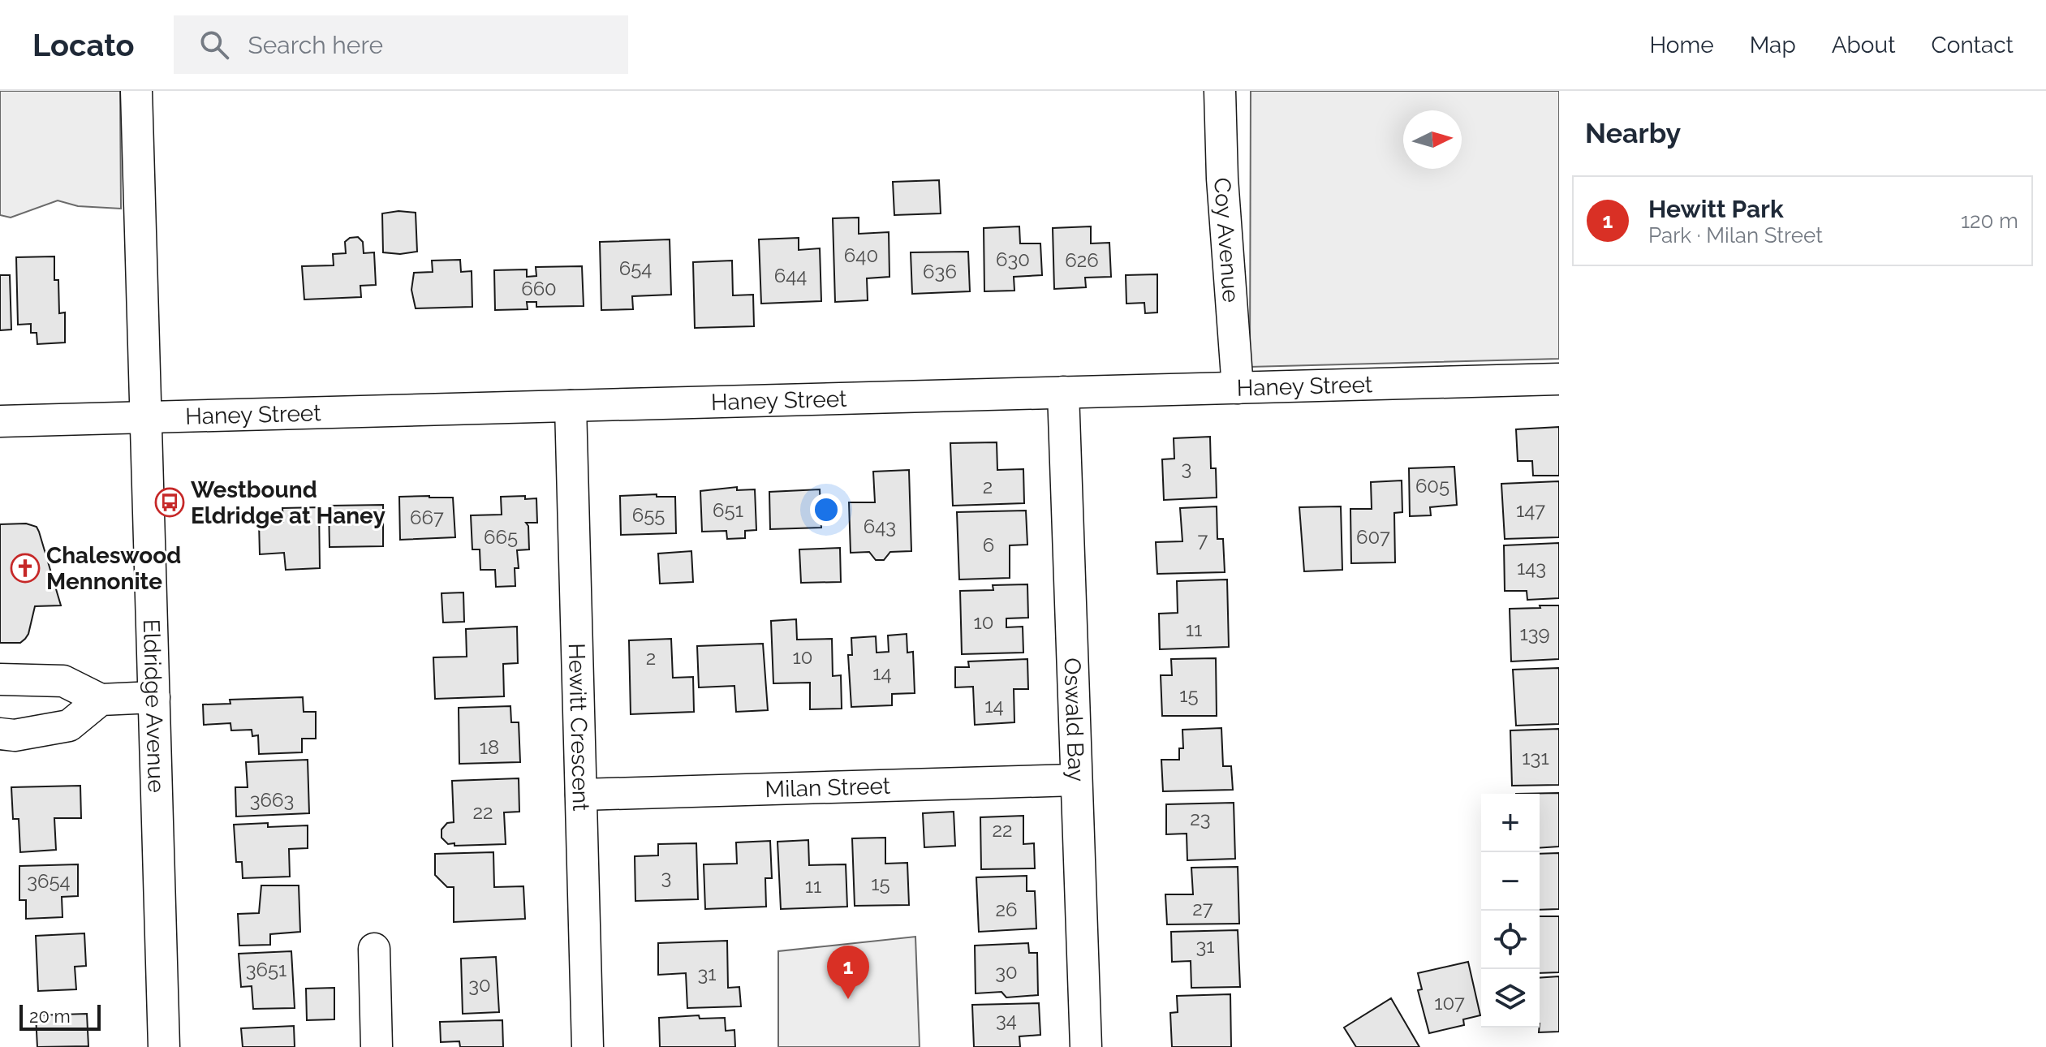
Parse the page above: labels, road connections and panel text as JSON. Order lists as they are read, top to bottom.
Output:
{
  "streets": {
    "street": [
      "Coy Avenue",
      "Haney Street",
      "Eldridge Avenue",
      "Oswald Bay",
      "Hewitt Crescent",
      "Milan Street"
    ]
  },
  "crossings": [
    ["Coy Avenue", "Haney Street"],
    ["Haney Street", "Eldridge Avenue"],
    ["Haney Street", "Oswald Bay"],
    ["Haney Street", "Hewitt Crescent"],
    ["Oswald Bay", "Milan Street"],
    ["Hewitt Crescent", "Milan Street"]
  ],
  "places": {
    "bus stop": ["Westbound Eldridge at Haney"],
    "church": ["Chaleswood Mennonite"]
  },
  "house_numbers": [
    "640",
    "630",
    "626",
    "654",
    "636",
    "644",
    "660",
    "3",
    "605",
    "2",
    "651",
    "147",
    "655",
    "667",
    "643",
    "665",
    "607",
    "7",
    "6",
    "143",
    "10",
    "11",
    "139",
    "10",
    "2",
    "14",
    "15",
    "14",
    "18",
    "131",
    "3663",
    "22",
    "23",
    "22",
    "3",
    "3654",
    "15",
    "11",
    "27",
    "26",
    "31",
    "3651",
    "30",
    "31",
    "30",
    "107",
    "34"
  ],
  "scale_bar": "20 m",
  "north": "right",
  "page": {
    "header": "Locato",
    "search": "Search here",
    "nav": [
      "Home",
      "Map",
      "About",
      "Contact"
    ],
    "heading": "Nearby",
    "list": [
      {
        "mark": "1",
        "name": "Hewitt Park",
        "note": "Park · Milan Street",
        "value": "120 m"
      }
    ],
    "map_buttons": ["+", "−"],
    "pins": "1",
    "scale": "20 m"
  }
}
